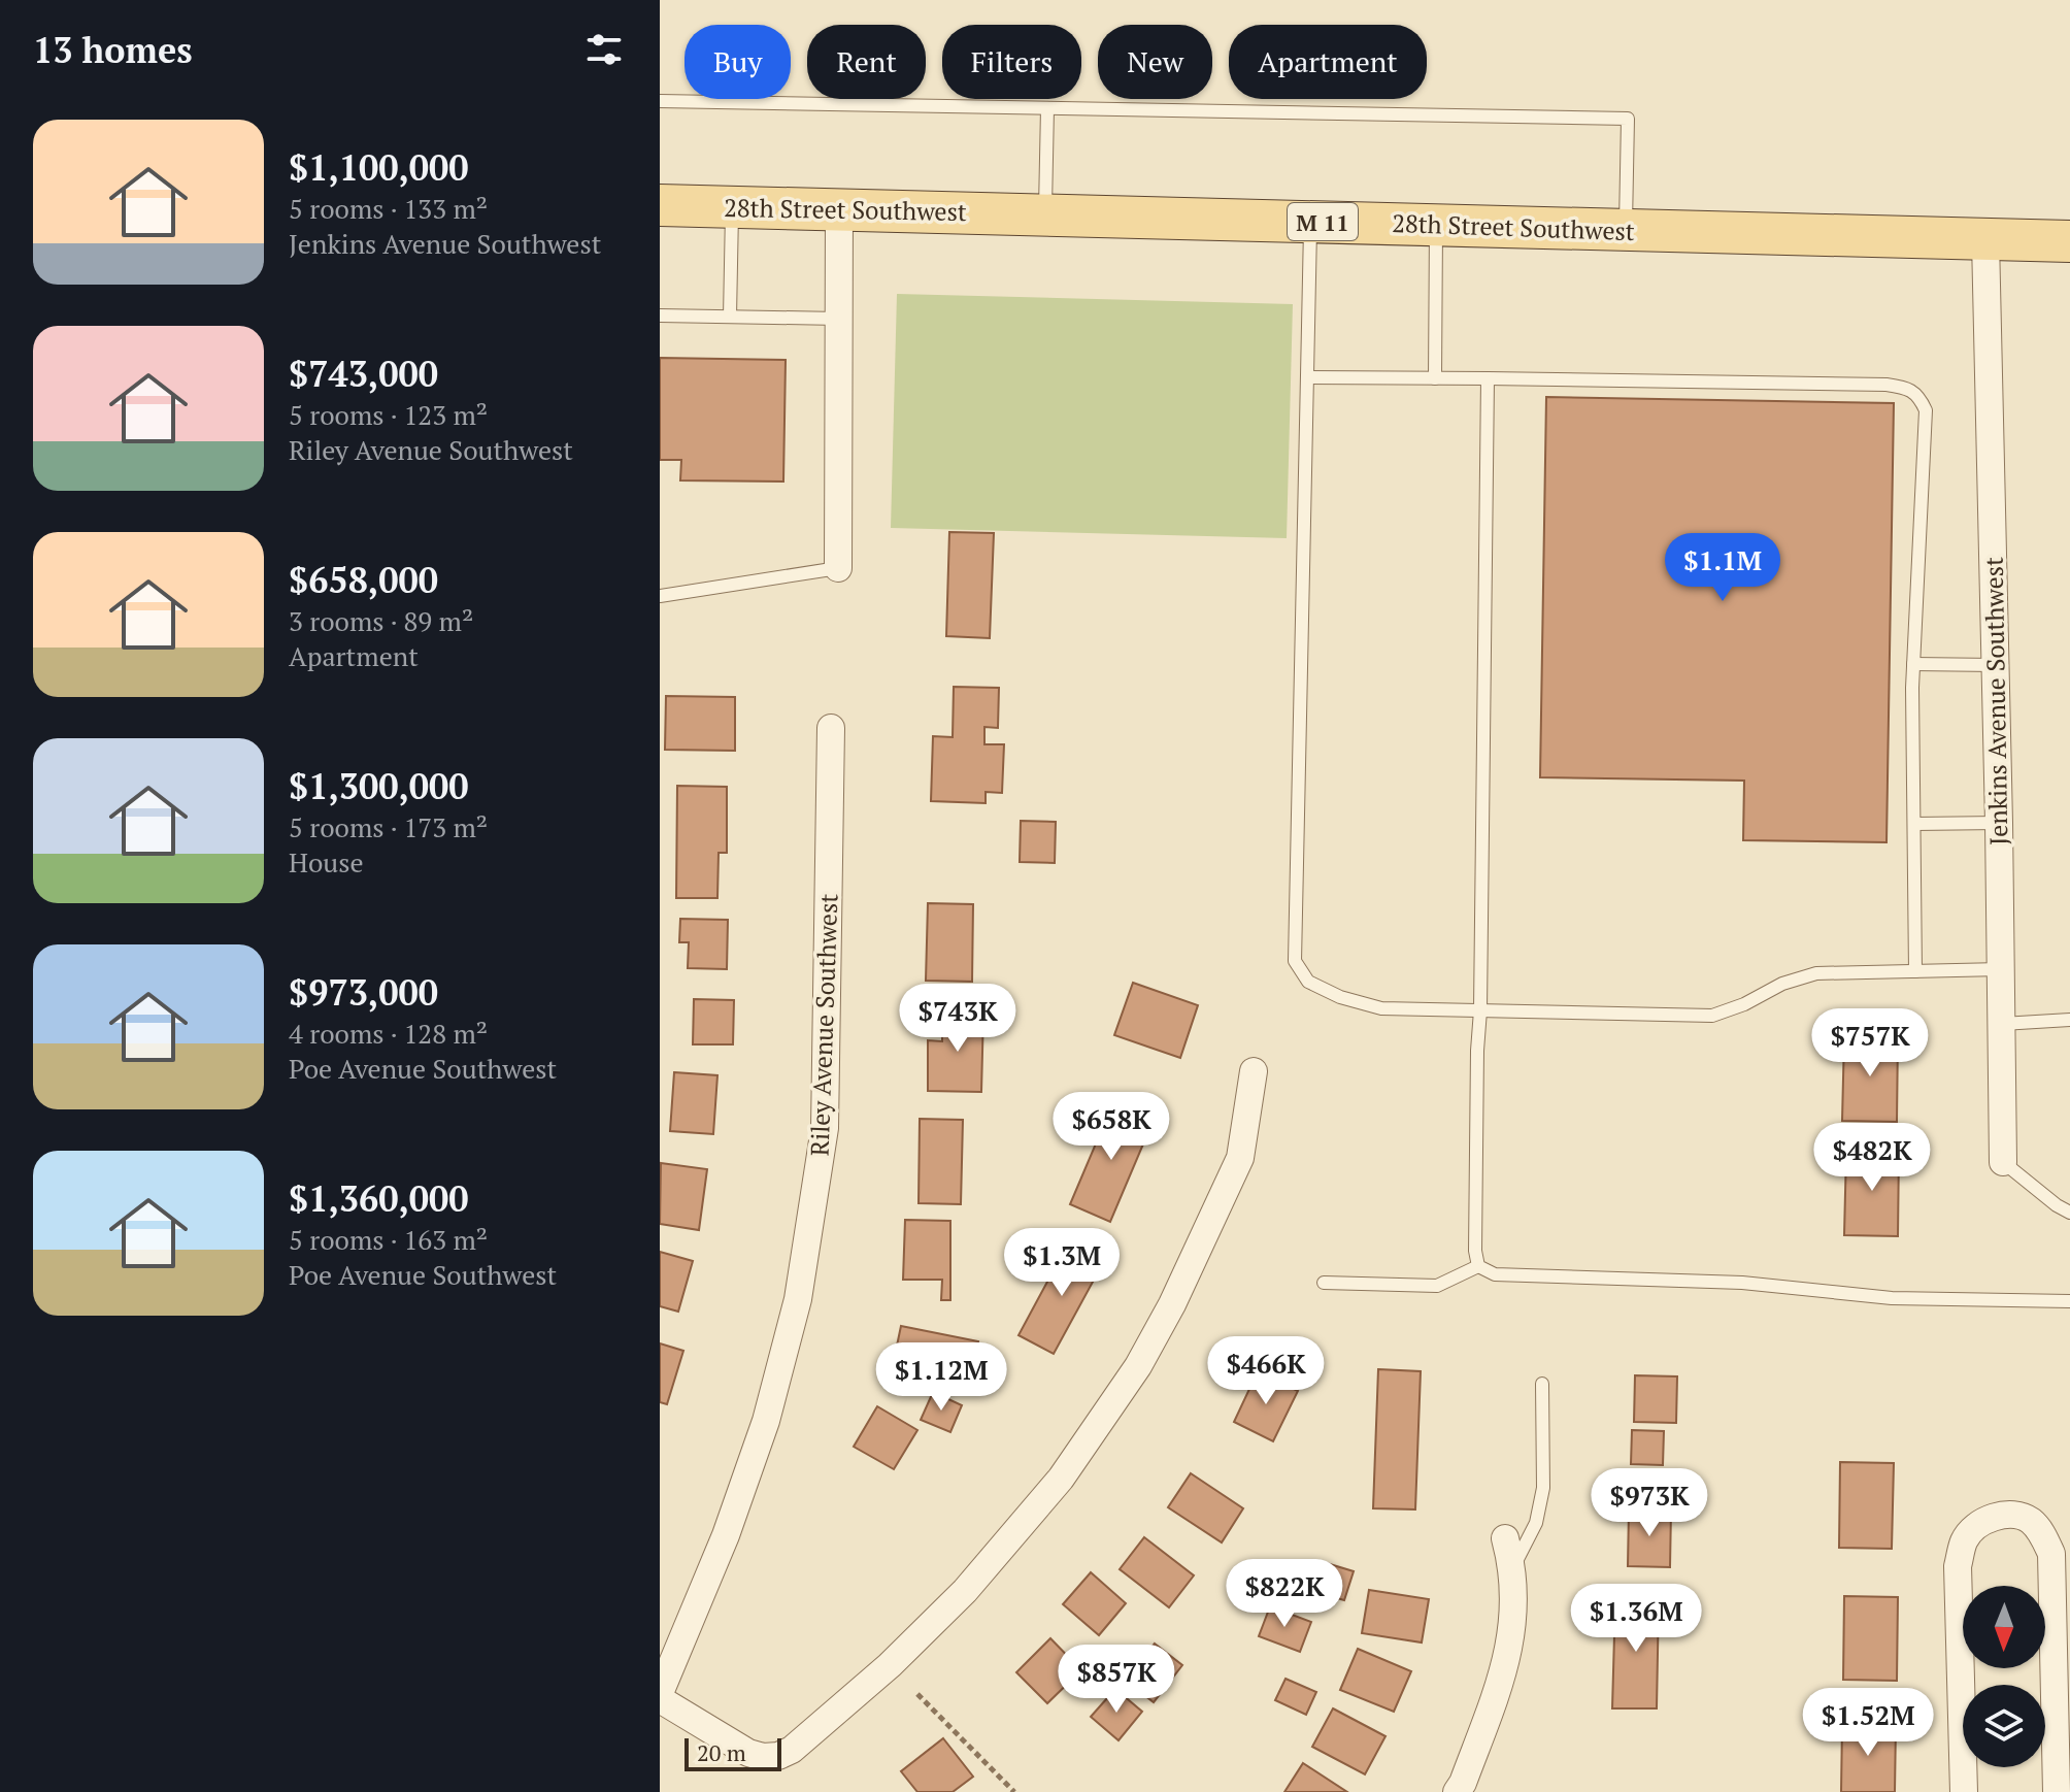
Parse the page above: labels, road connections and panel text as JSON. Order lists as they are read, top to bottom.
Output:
{
  "streets": {
    "main road": ["28th Street Southwest", "M 11"],
    "street": ["Jenkins Avenue Southwest", "Riley Avenue Southwest"]
  },
  "crossings": [
    ["28th Street Southwest", "Jenkins Avenue Southwest"]
  ],
  "scale_bar": "20 m",
  "north": "bottom",
  "page": {
    "heading": "13 homes",
    "chip": [
      "Buy",
      "Rent",
      "Filters",
      "New",
      "Apartment"
    ],
    "list": [
      {
        "name": "$1,100,000",
        "note": "5 rooms · 133 m² · Jenkins Avenue Southwest"
      },
      {
        "name": "$743,000",
        "note": "5 rooms · 123 m² · Riley Avenue Southwest"
      },
      {
        "name": "$658,000",
        "note": "3 rooms · 89 m² · Apartment"
      },
      {
        "name": "$1,300,000",
        "note": "5 rooms · 173 m² · House"
      },
      {
        "name": "$973,000",
        "note": "4 rooms · 128 m² · Poe Avenue Southwest"
      },
      {
        "name": "$1,360,000",
        "note": "5 rooms · 163 m² · Poe Avenue Southwest"
      }
    ],
    "price": [
      "$1.1M",
      "$743K",
      "$757K",
      "$658K",
      "$482K",
      "$1.3M",
      "$466K",
      "$1.12M",
      "$973K",
      "$822K",
      "$1.36M",
      "$857K",
      "$1.52M"
    ],
    "scale": "20 m"
  }
}
